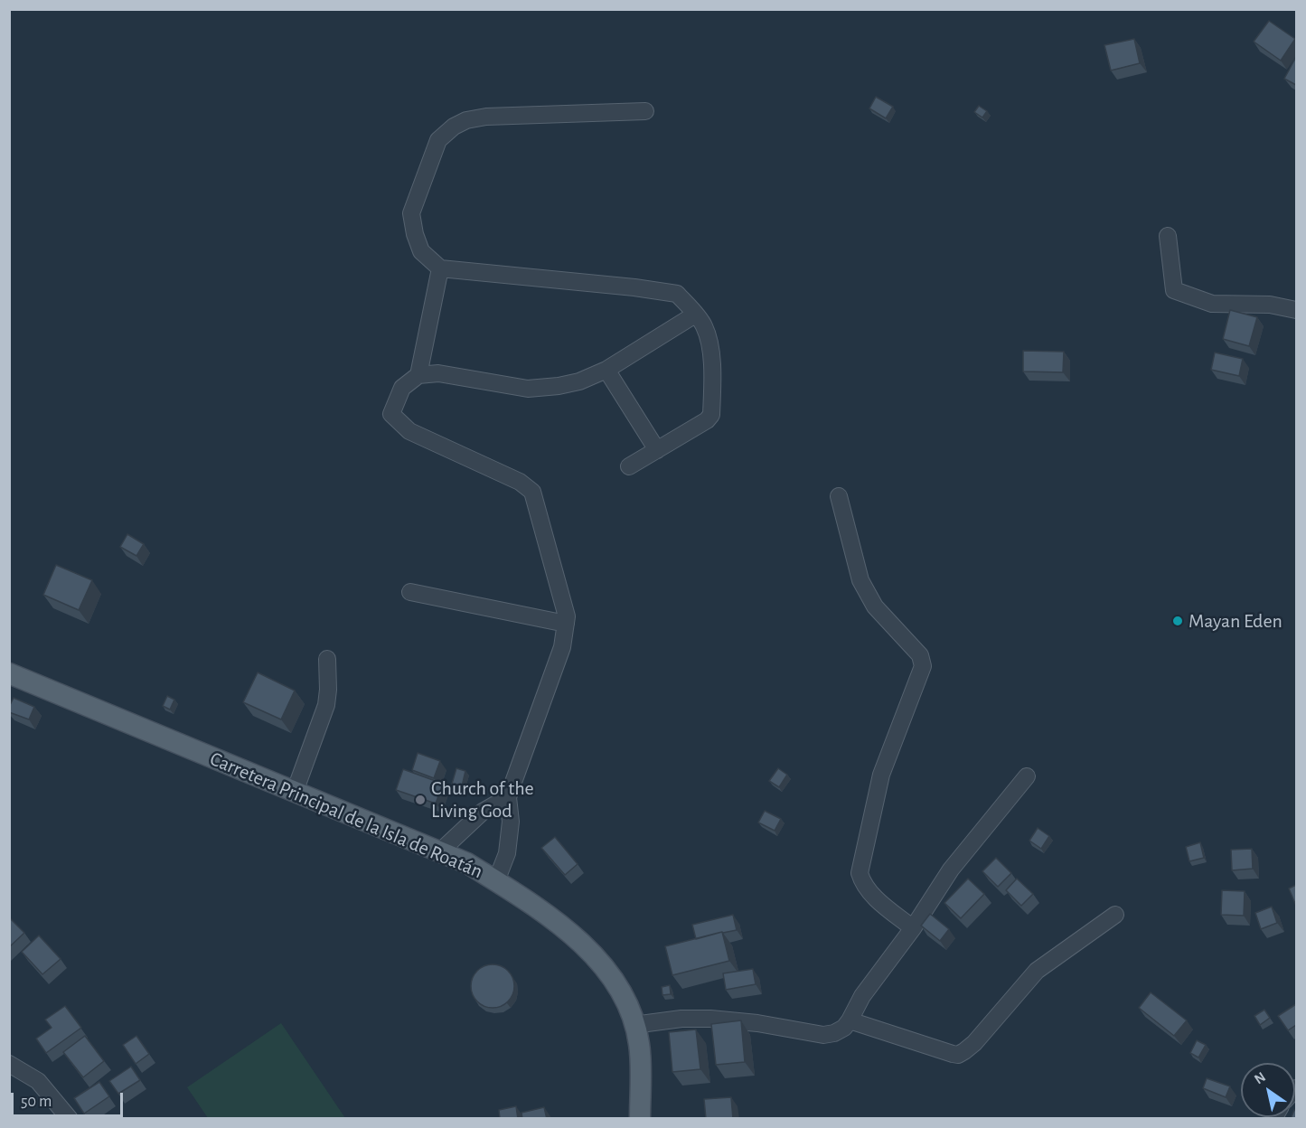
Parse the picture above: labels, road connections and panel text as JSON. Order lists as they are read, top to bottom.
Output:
{
  "streets": {
    "main road": ["Carretera Principal de la Isla de Roatán"]
  },
  "places": ["Mayan Eden", "Church of the Living God"],
  "scale_bar": "50 m",
  "north": "top left"
}
